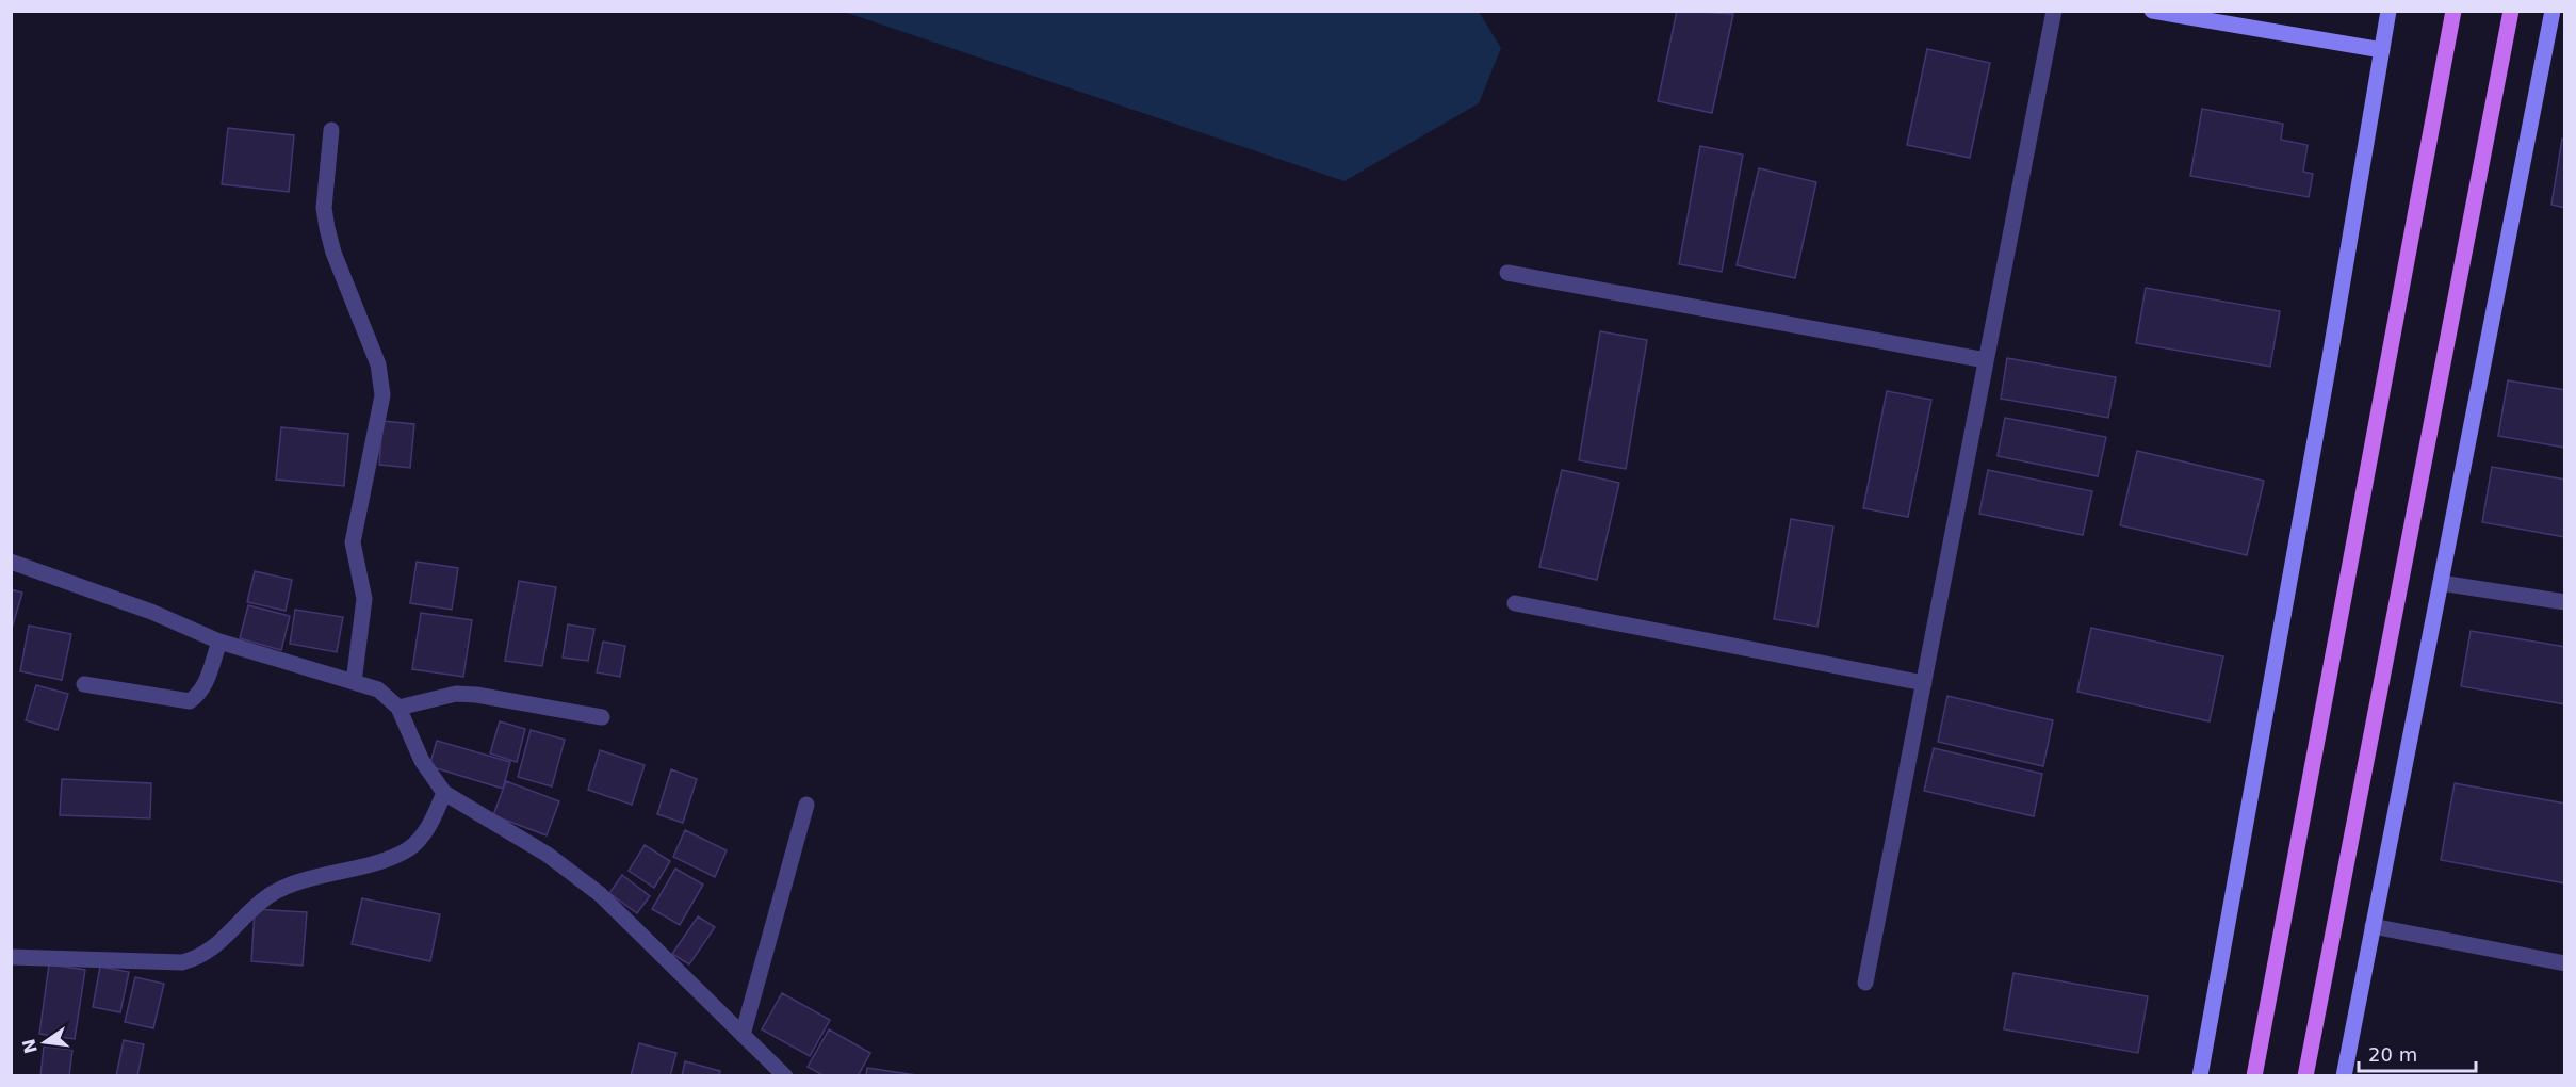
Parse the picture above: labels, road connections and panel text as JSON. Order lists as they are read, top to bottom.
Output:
{
  "scale_bar": "20 m",
  "north": "left"
}
